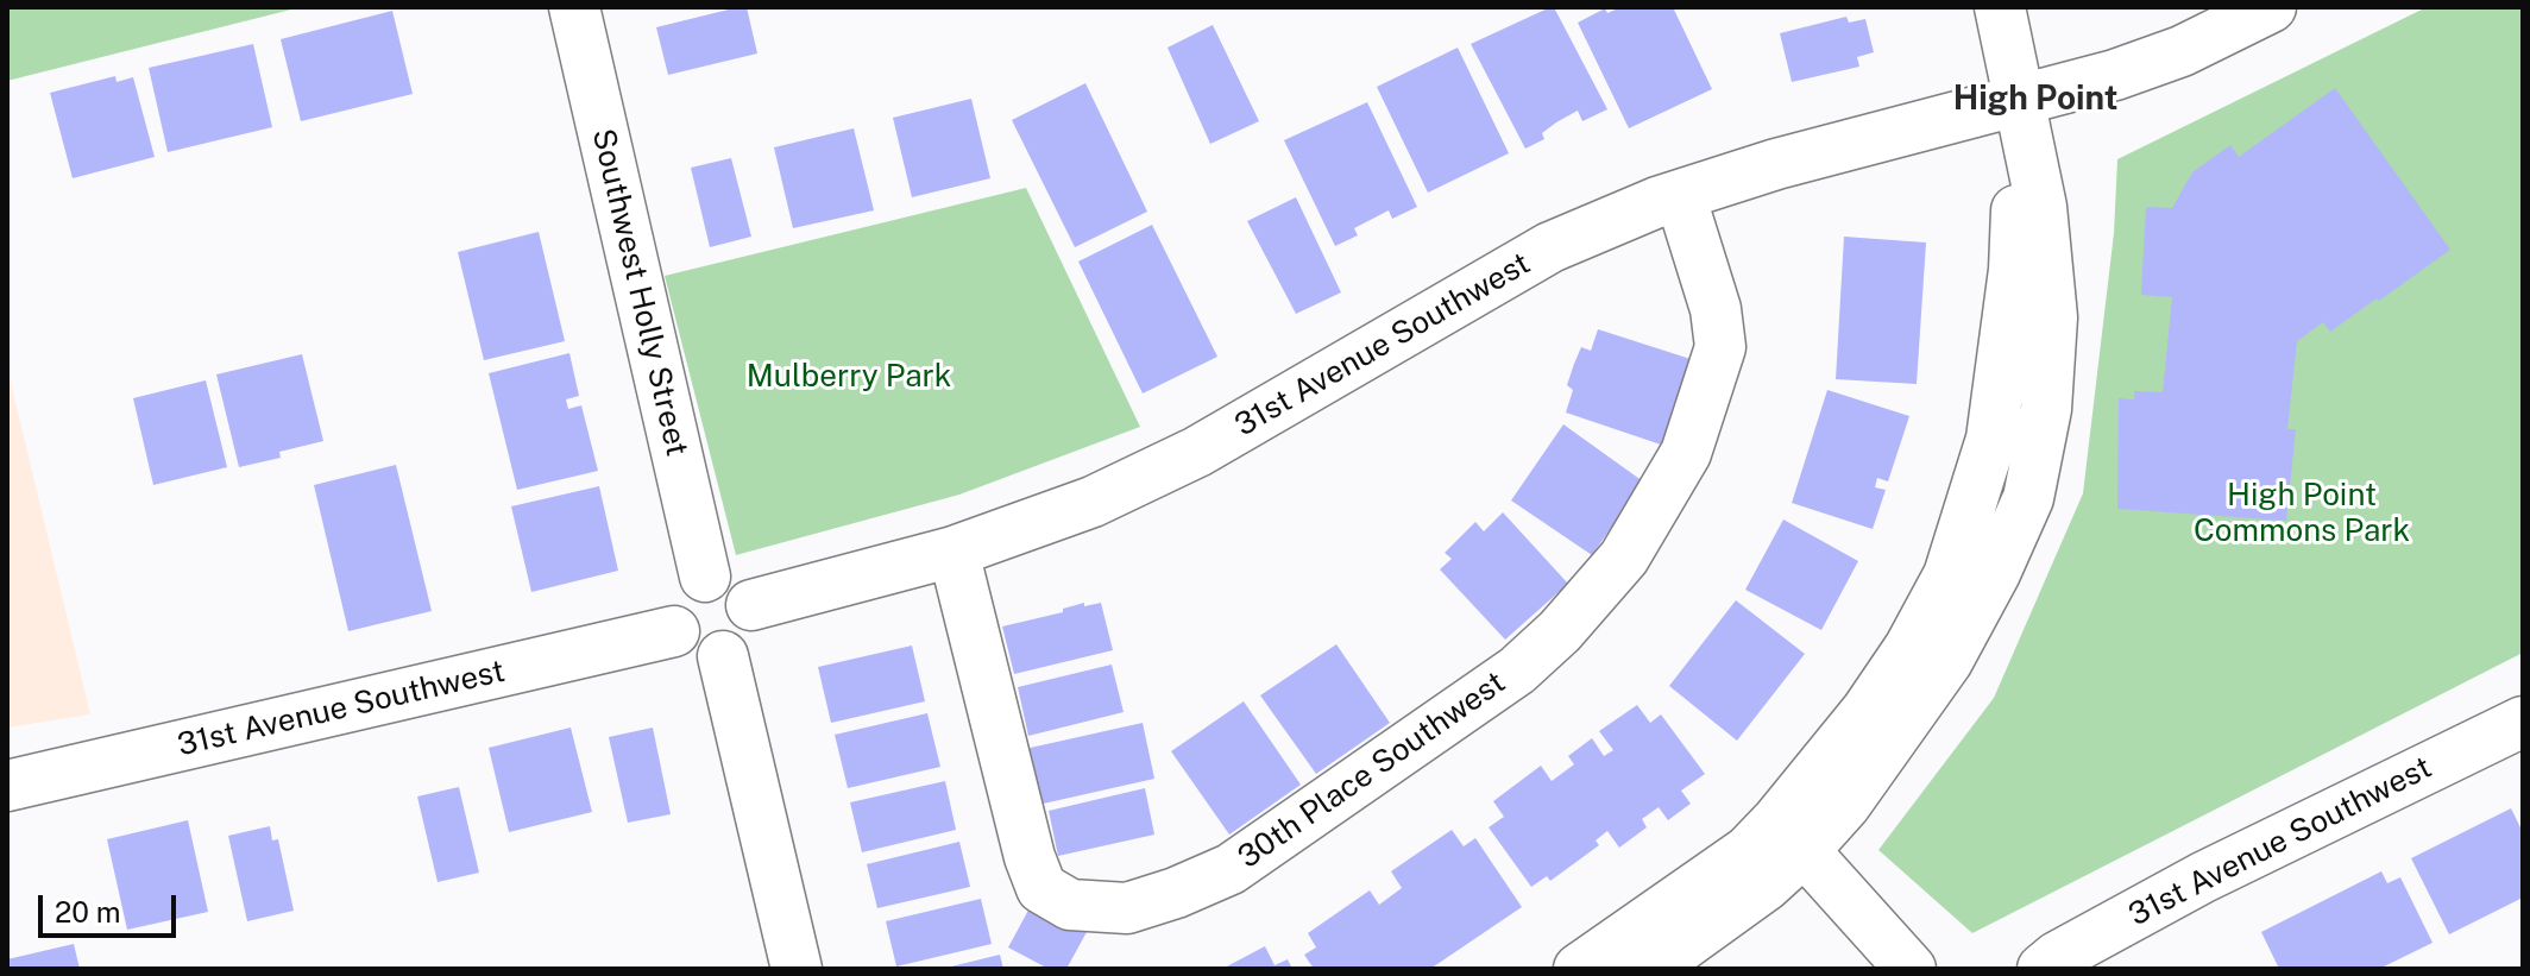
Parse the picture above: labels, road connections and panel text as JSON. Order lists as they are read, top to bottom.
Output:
{
  "streets": {
    "street": ["Southwest Holly Street", "31st Avenue Southwest", "30th Place Southwest"]
  },
  "crossings": [
    ["Southwest Holly Street", "31st Avenue Southwest"],
    ["31st Avenue Southwest", "30th Place Southwest"]
  ],
  "districts": ["High Point"],
  "parks": ["Mulberry Park", "High Point Commons Park"],
  "scale_bar": "20 m"
}
